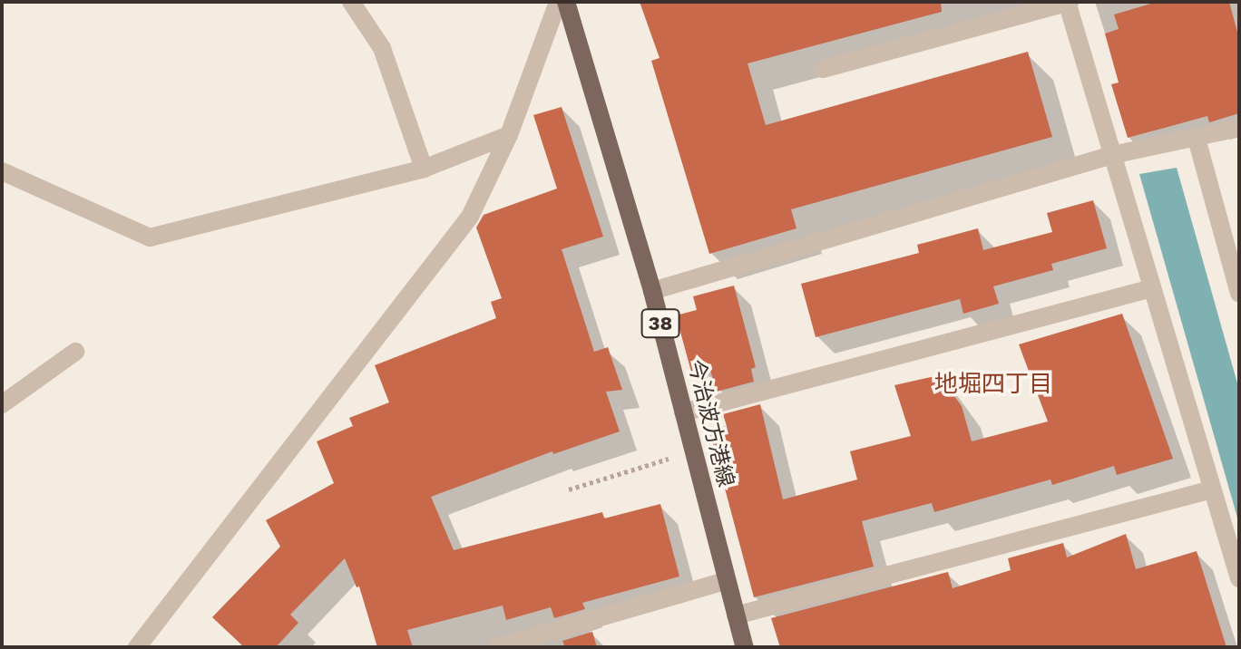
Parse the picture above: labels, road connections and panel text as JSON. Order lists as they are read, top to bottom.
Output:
{
  "streets": {
    "main road": ["38", "今治波方港線"]
  },
  "districts": ["地堀四丁目"]
}
